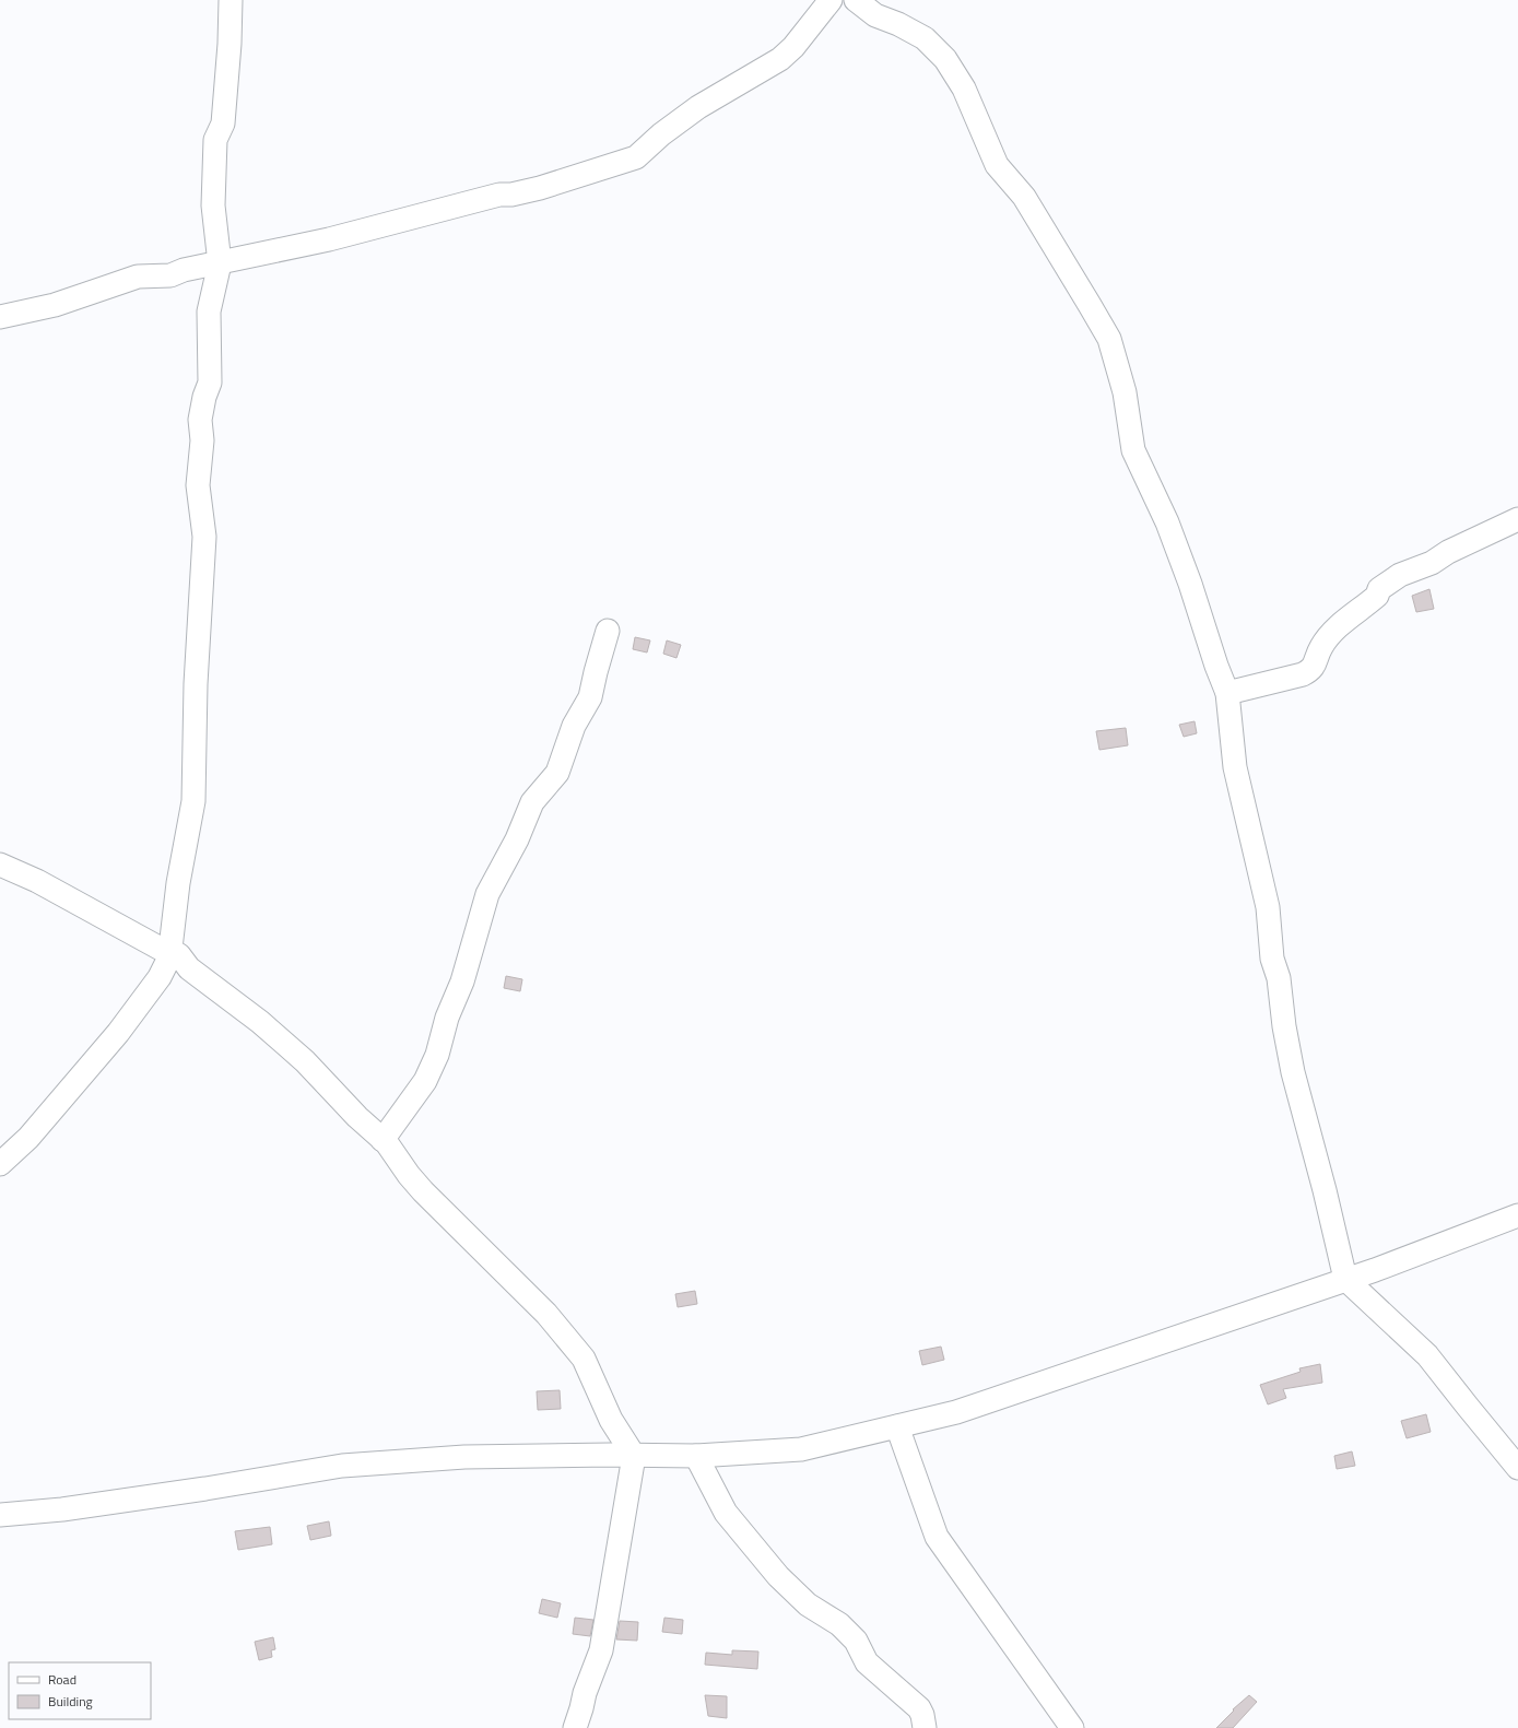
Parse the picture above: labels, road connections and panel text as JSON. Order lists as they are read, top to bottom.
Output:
{
  "legend": ["Road", "Building"]
}
